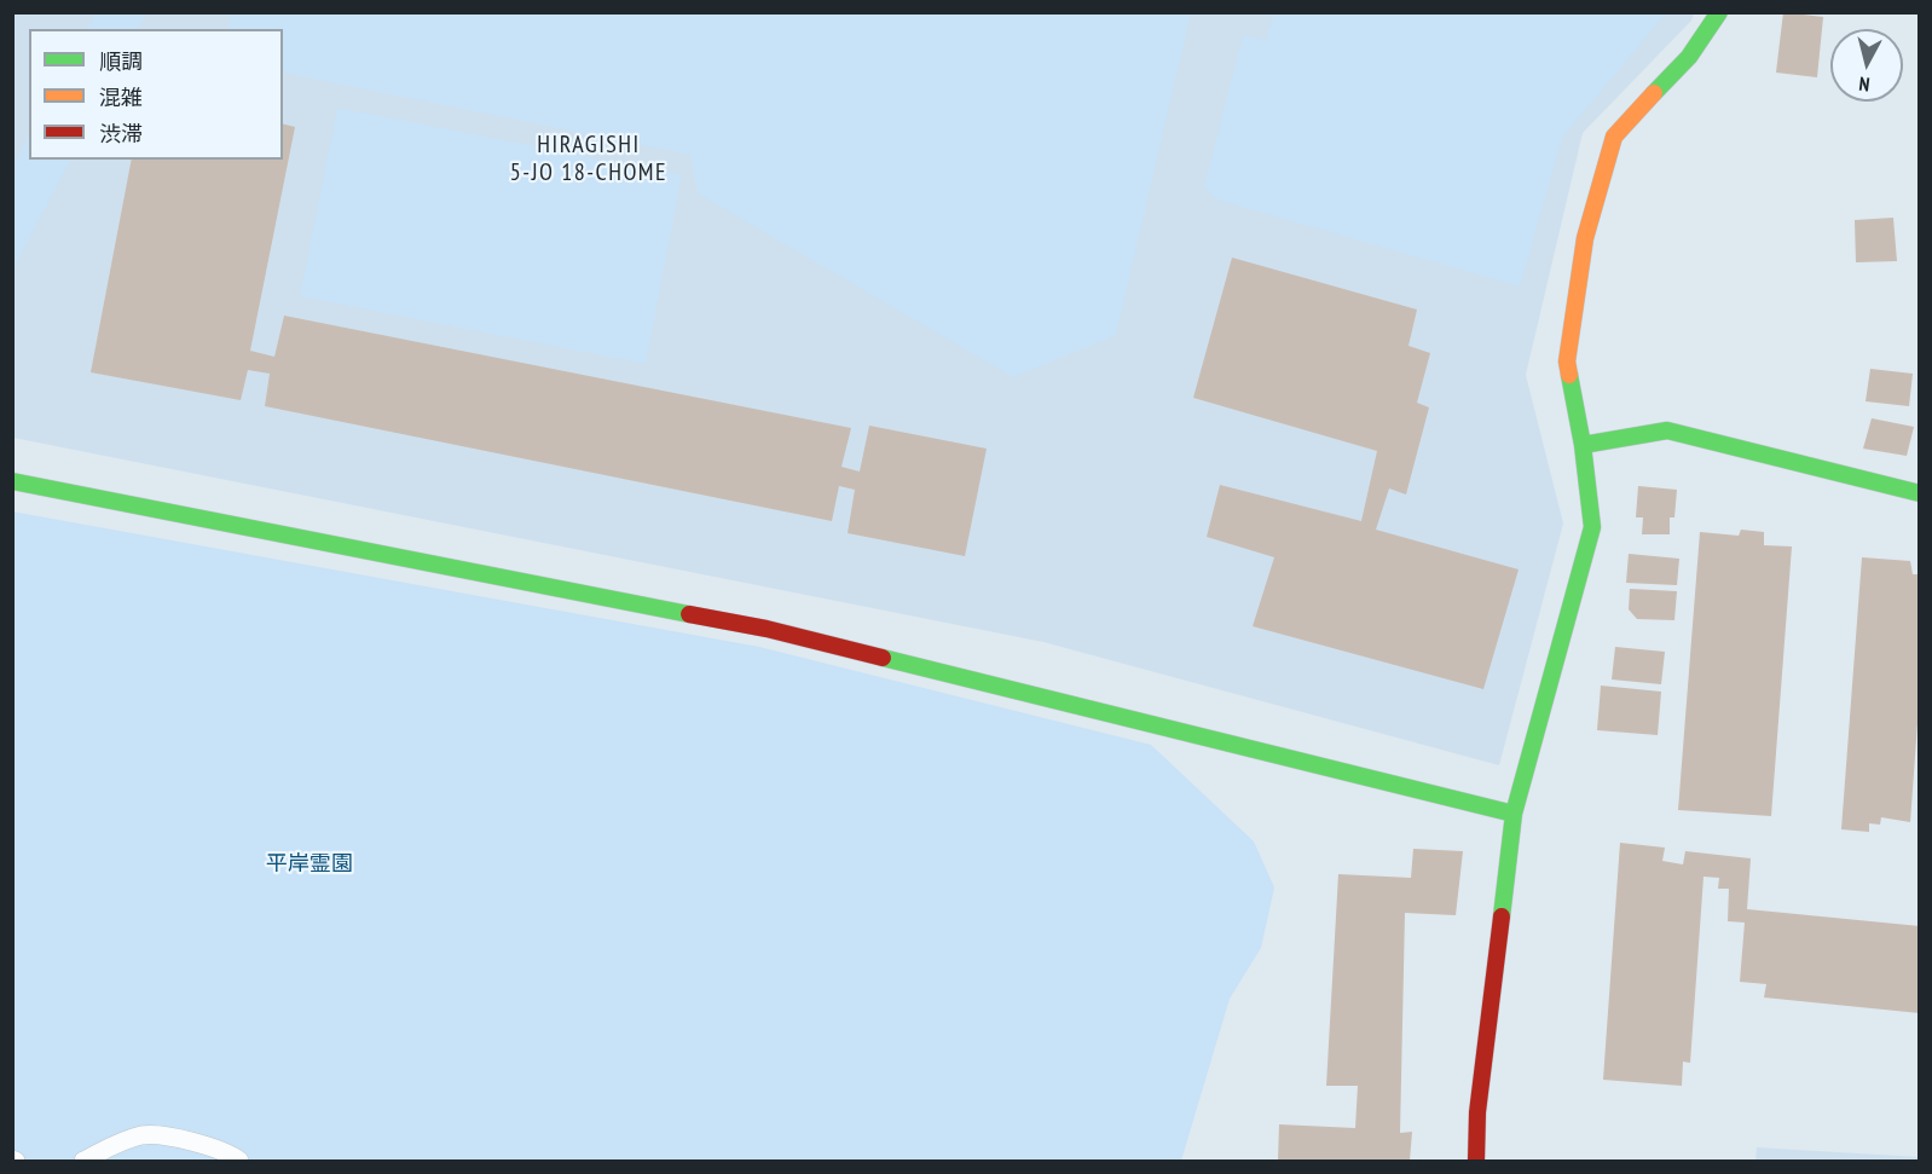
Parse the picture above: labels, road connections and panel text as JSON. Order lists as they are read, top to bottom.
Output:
{
  "districts": ["HIRAGISHI 5-JO 18-CHOME"],
  "parks": ["平岸霊園"],
  "legend": ["順調", "混雑", "渋滞"],
  "north": "bottom"
}
